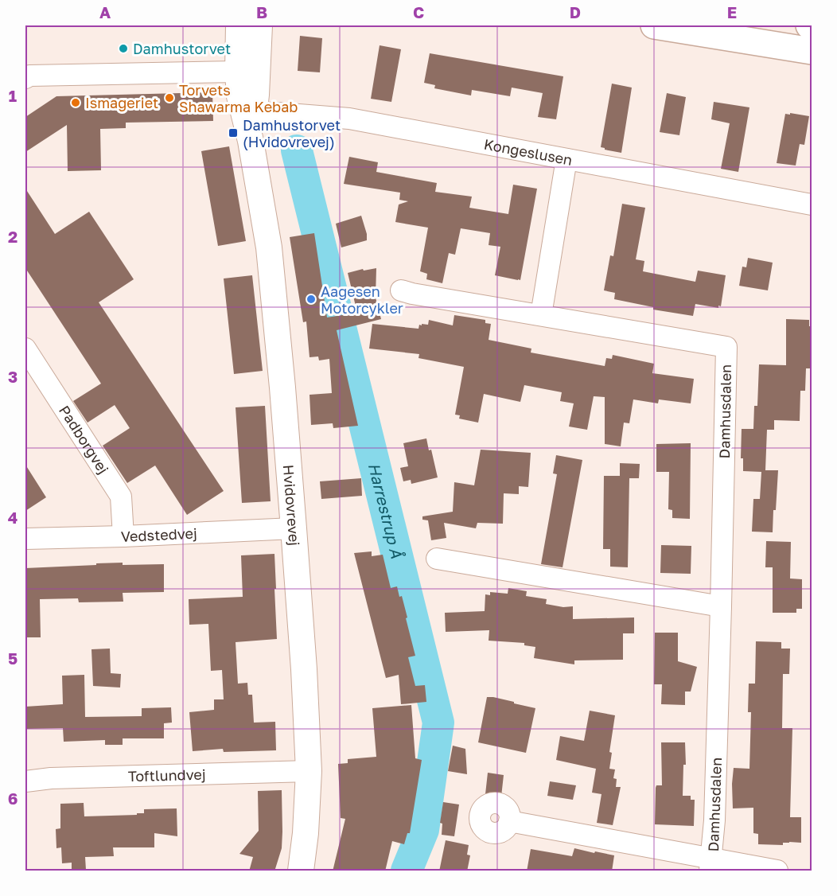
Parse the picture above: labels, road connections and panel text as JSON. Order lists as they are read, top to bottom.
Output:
{
  "streets": {
    "street": [
      "Kongeslusen",
      "Damhusdalen",
      "Padborgvej",
      "Hvidovrevej",
      "Vedstedvej",
      "Toftlundvej"
    ]
  },
  "crossings": [
    ["Kongeslusen", "Hvidovrevej"],
    ["Padborgvej", "Vedstedvej"],
    ["Hvidovrevej", "Vedstedvej"],
    ["Hvidovrevej", "Toftlundvej"]
  ],
  "water": ["Harrestrup Å"],
  "places": {
    "other": [
      "Damhustorvet",
      "Torvets Shawarma Kebab",
      "Ismageriet",
      "Aagesen Motorcykler"
    ],
    "transit": ["Damhustorvet (Hvidovrevej)"]
  },
  "grid": {
    "columns": [
      "A",
      "B",
      "C",
      "D",
      "E"
    ],
    "rows": [
      "1",
      "2",
      "3",
      "4",
      "5",
      "6"
    ]
  }
}
